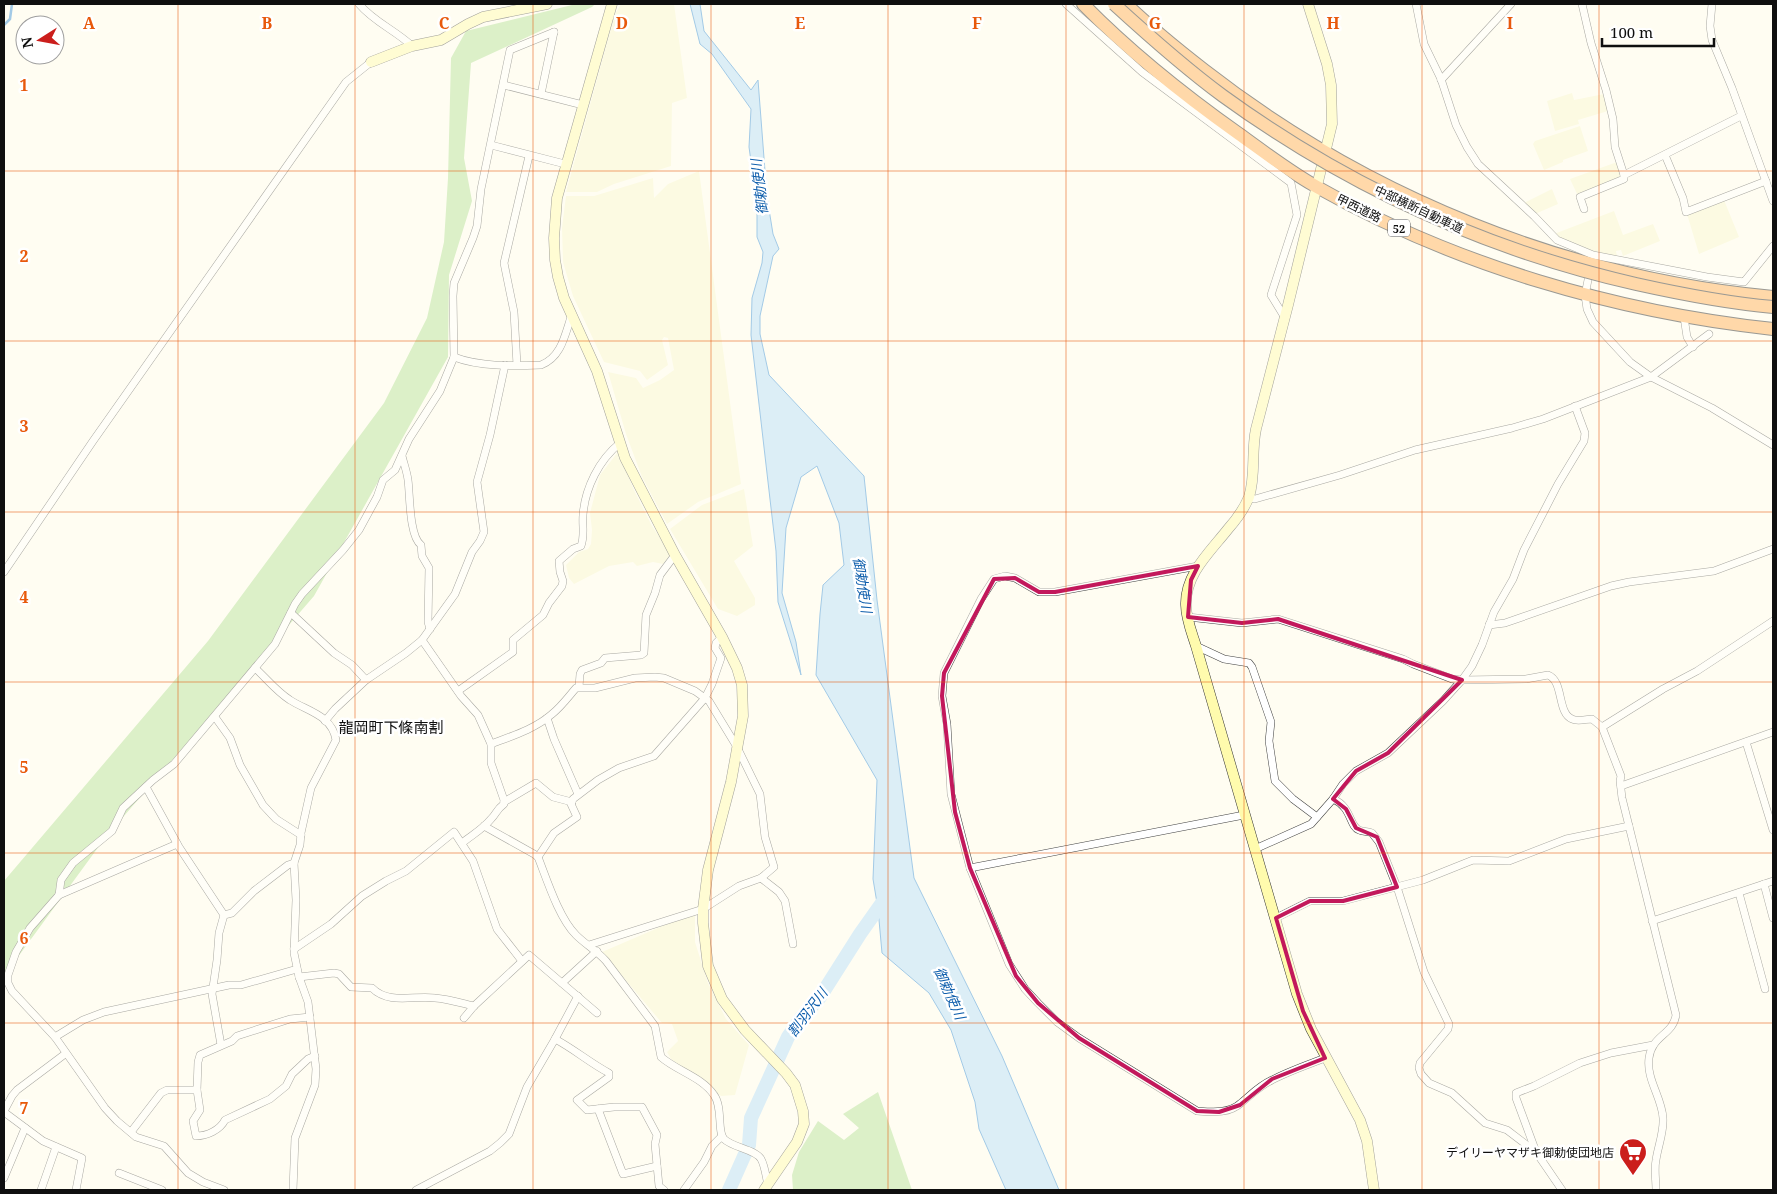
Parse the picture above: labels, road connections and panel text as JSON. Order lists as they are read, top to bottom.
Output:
{
  "streets": {
    "highway": ["甲西道路", "中部横断自動車道", "52"]
  },
  "districts": ["龍岡町下條南割"],
  "water": ["御勅使川", "割羽沢川"],
  "places": {
    "supermarket": ["デイリーヤマザキ御勅使団地店"]
  },
  "scale_bar": "100 m",
  "north": "left",
  "grid": {
    "columns": [
      "A",
      "B",
      "C",
      "D",
      "E",
      "F",
      "G",
      "H",
      "I"
    ],
    "rows": [
      "1",
      "2",
      "3",
      "4",
      "5",
      "6",
      "7"
    ]
  }
}
